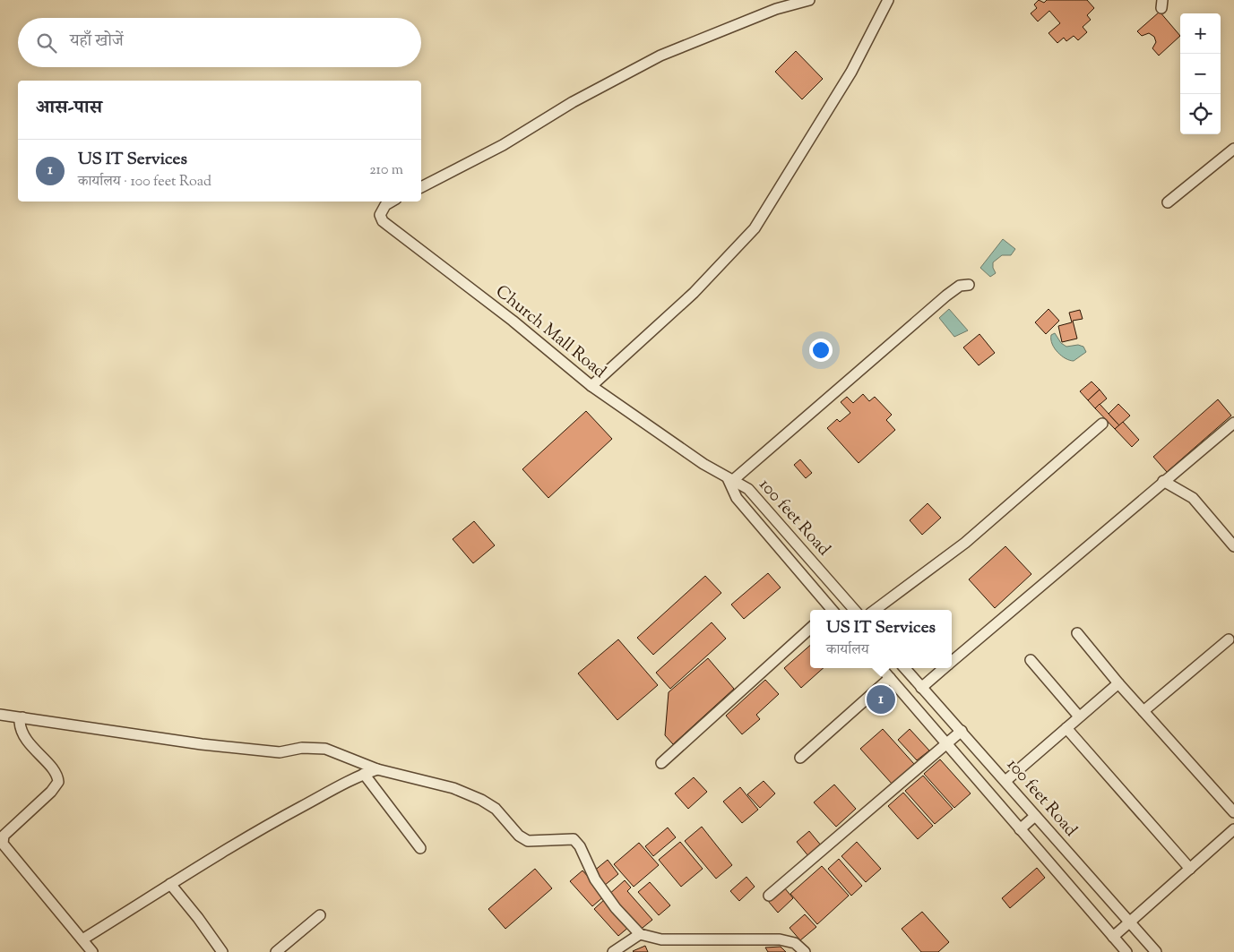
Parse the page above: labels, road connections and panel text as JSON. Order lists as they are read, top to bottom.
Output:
{
  "streets": {
    "street": ["Church Mall Road", "100 feet Road"]
  },
  "crossings": [
    ["Church Mall Road", "100 feet Road"]
  ],
  "page": {
    "map_buttons": ["+", "−"],
    "search": "यहाँ खोजें",
    "heading": "आस-पास",
    "list": [
      {
        "mark": "1",
        "name": "US IT Services",
        "note": "कार्यालय · 100 feet Road",
        "value": "210 m"
      }
    ],
    "popup": ["US IT Services", "कार्यालय"],
    "pins": "1"
  }
}
